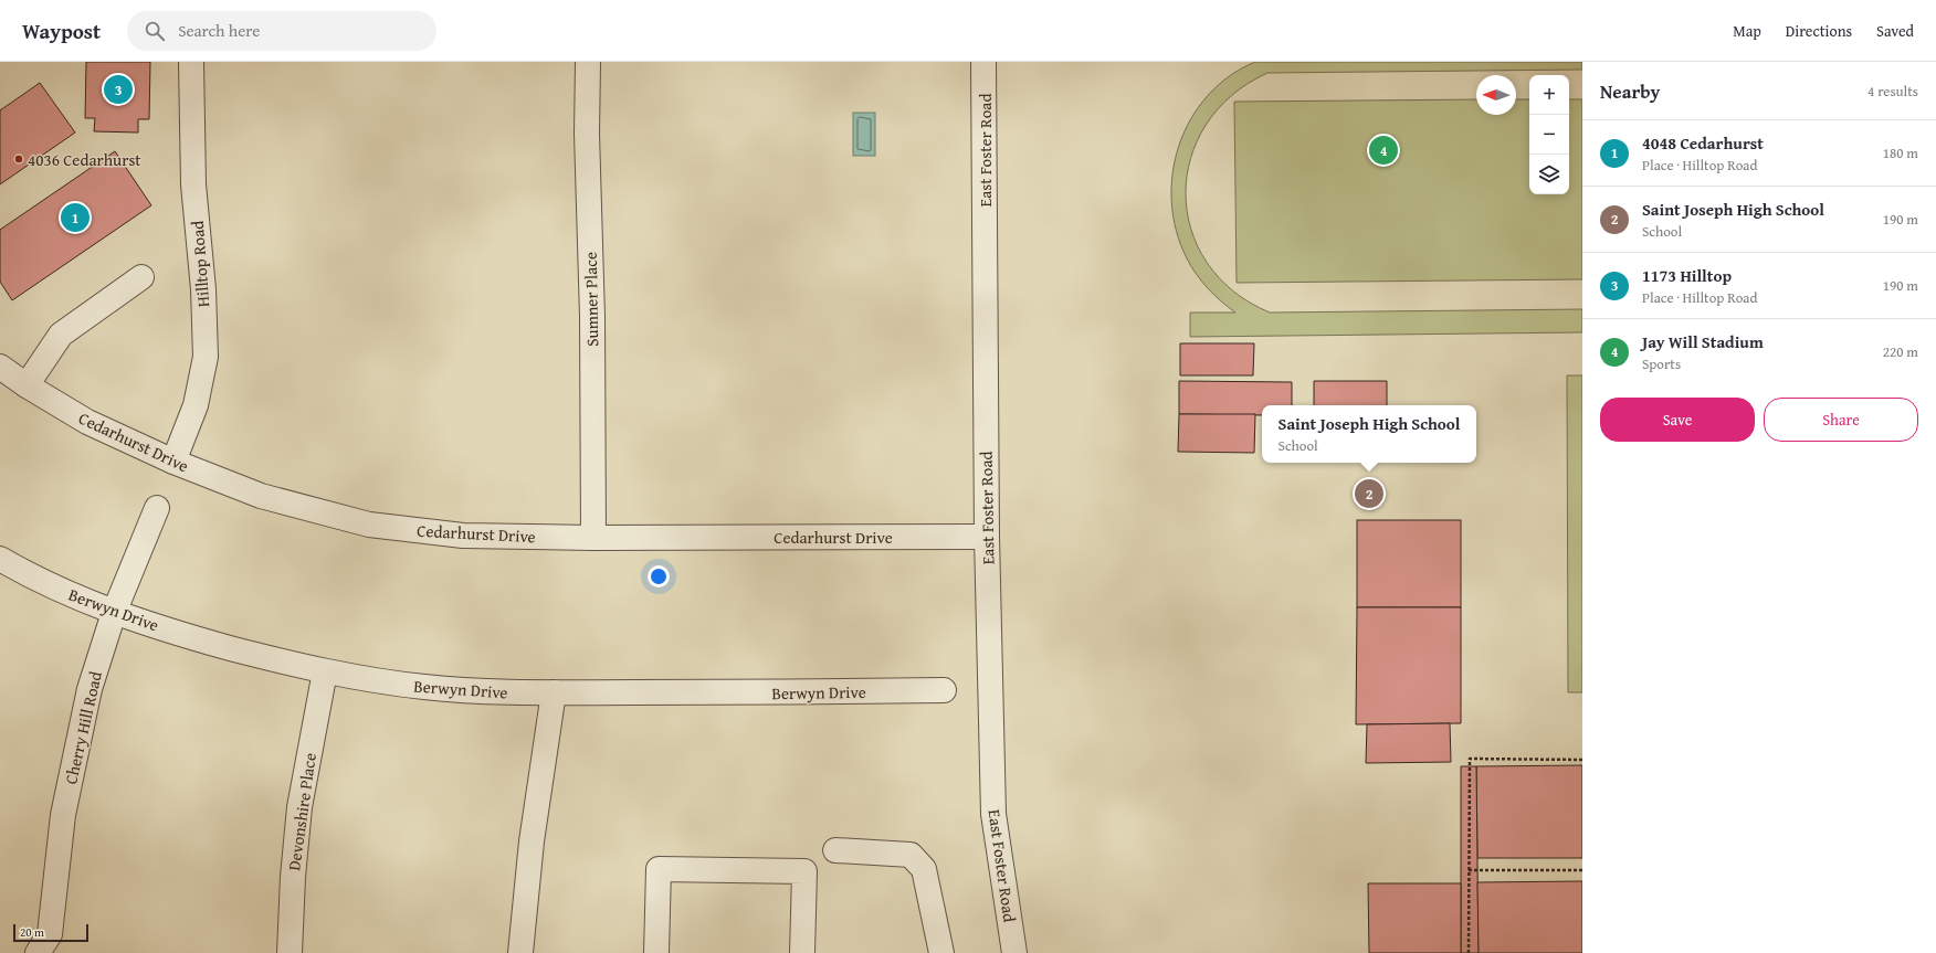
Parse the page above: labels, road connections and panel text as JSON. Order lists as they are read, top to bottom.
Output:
{
  "streets": {
    "street": [
      "East Foster Road",
      "Hilltop Road",
      "Sumner Place",
      "Cedarhurst Drive",
      "Berwyn Drive",
      "Cherry Hill Road",
      "Devonshire Place"
    ]
  },
  "crossings": [
    ["East Foster Road", "Cedarhurst Drive"],
    ["Hilltop Road", "Cedarhurst Drive"],
    ["Sumner Place", "Cedarhurst Drive"],
    ["Berwyn Drive", "Cherry Hill Road"],
    ["Berwyn Drive", "Devonshire Place"]
  ],
  "places": ["4036 Cedarhurst"],
  "scale_bar": "20 m",
  "north": "left",
  "page": {
    "header": "Waypost",
    "search": "Search here",
    "nav": ["Map", "Directions", "Saved"],
    "heading": ["Nearby", "4 results"],
    "pins": [
      "3",
      "4",
      "1",
      "2"
    ],
    "map_buttons": ["+", "−"],
    "list": [
      {
        "mark": "1",
        "name": "4048 Cedarhurst",
        "note": "Place · Hilltop Road",
        "value": "180 m"
      },
      {
        "mark": "2",
        "name": "Saint Joseph High School",
        "note": "School",
        "value": "190 m"
      },
      {
        "mark": "3",
        "name": "1173 Hilltop",
        "note": "Place · Hilltop Road",
        "value": "190 m"
      },
      {
        "mark": "4",
        "name": "Jay Will Stadium",
        "note": "Sports",
        "value": "220 m"
      }
    ],
    "buttons": ["Save", "Share"],
    "popup": ["Saint Joseph High School", "School"],
    "scale": "20 m"
  }
}
